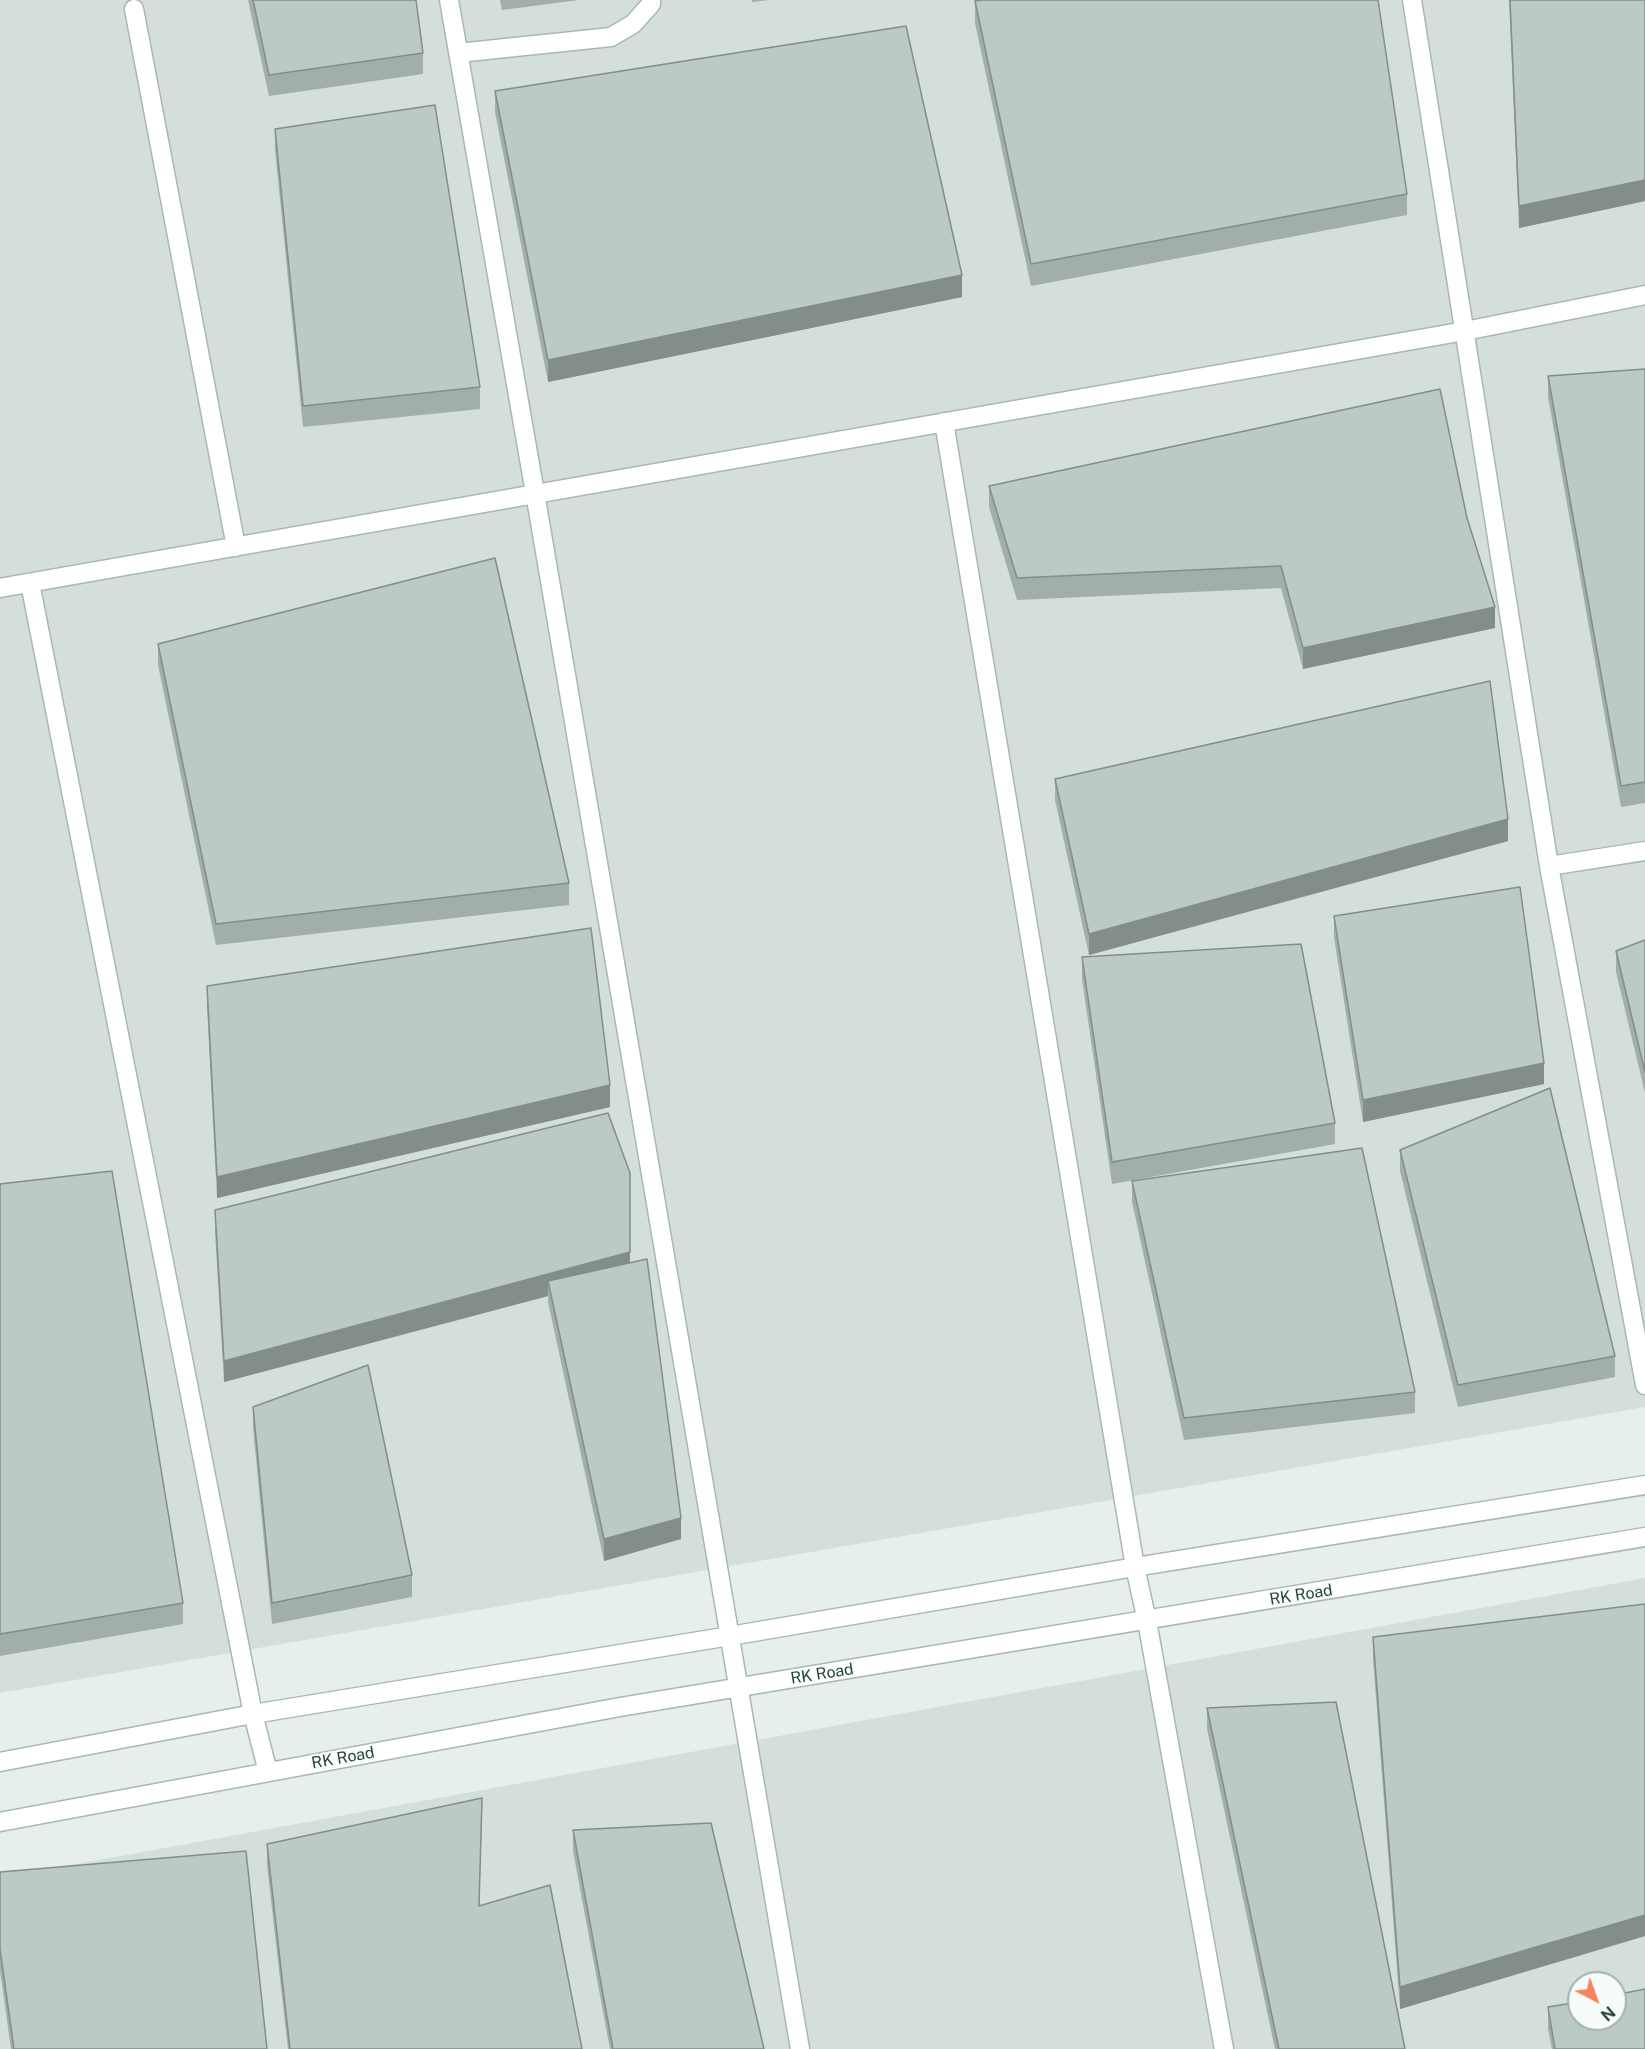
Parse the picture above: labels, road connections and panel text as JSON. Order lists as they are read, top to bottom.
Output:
{
  "streets": {
    "street": ["RK Road"]
  },
  "north": "bottom right"
}
